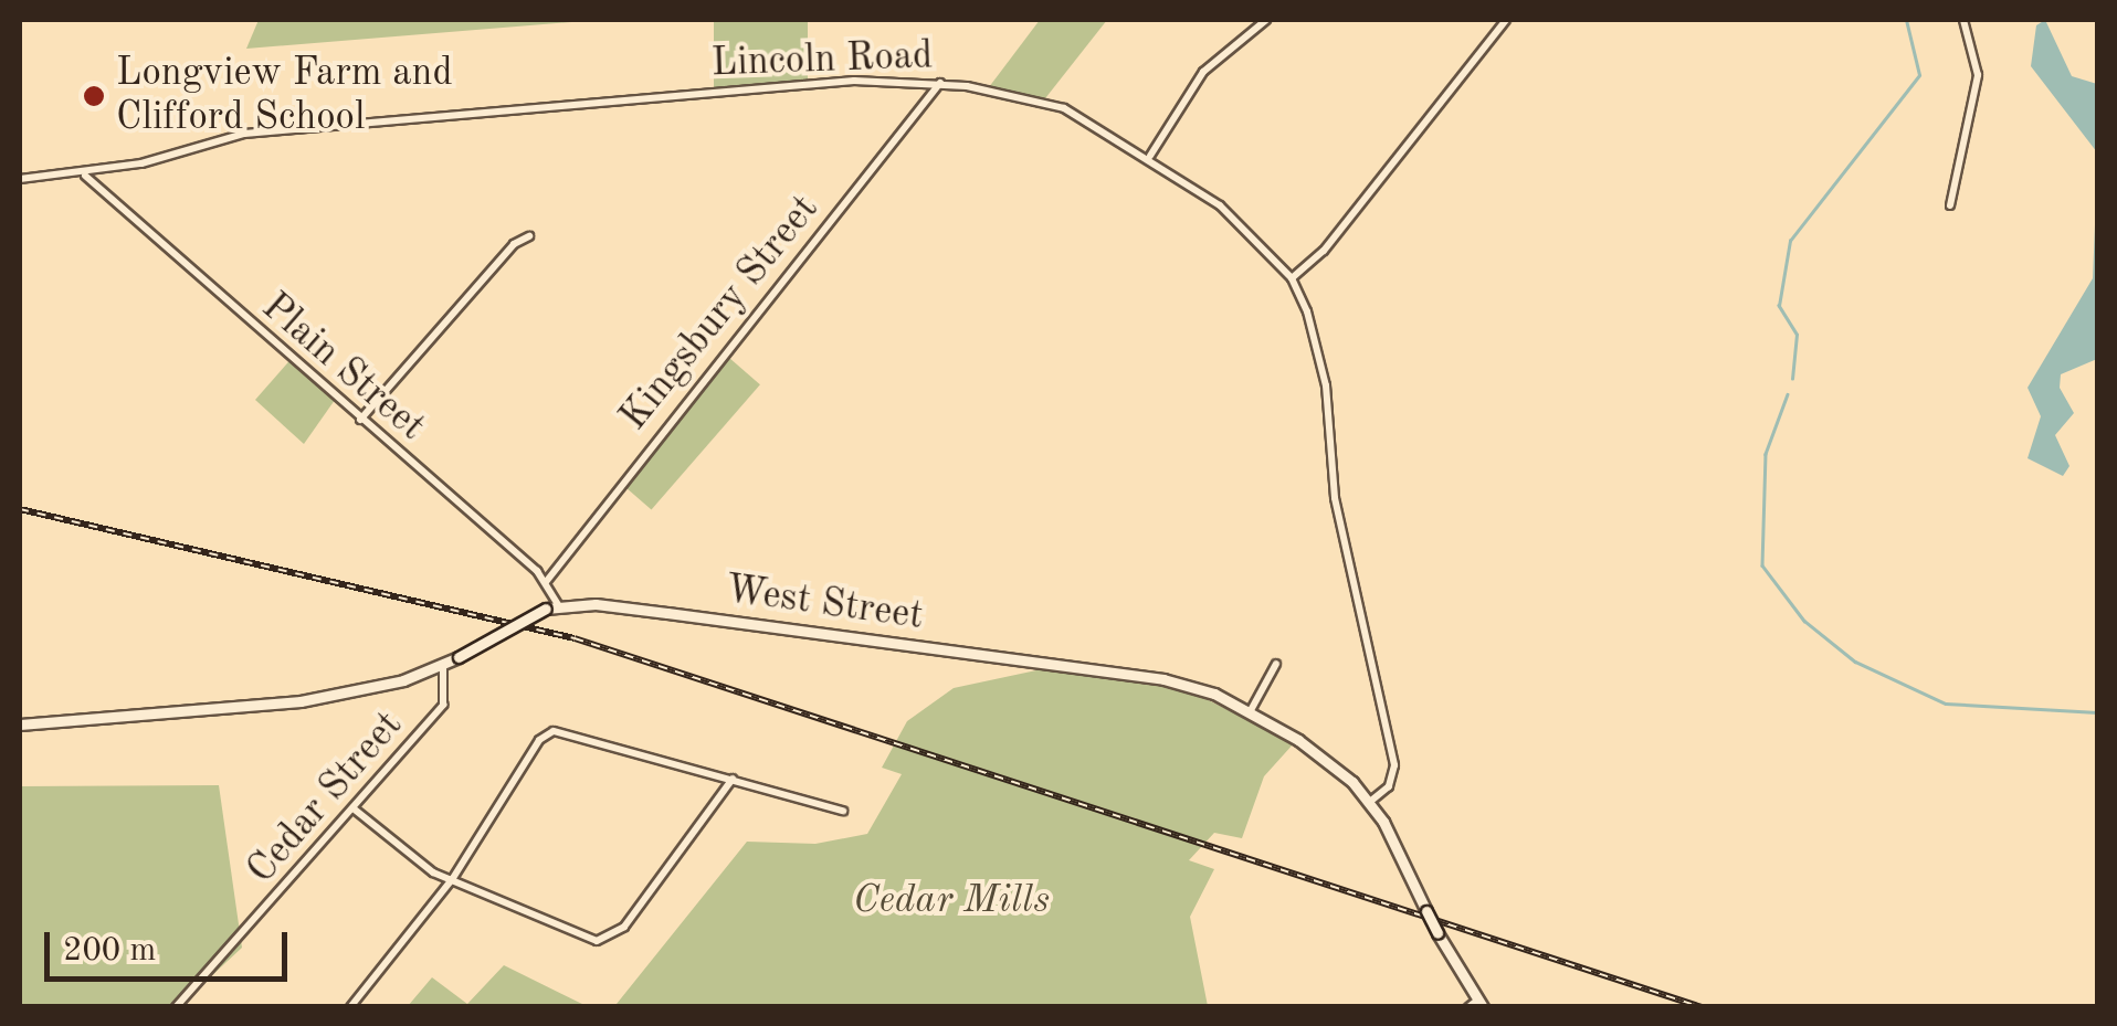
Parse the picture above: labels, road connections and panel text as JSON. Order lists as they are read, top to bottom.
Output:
{
  "streets": {
    "main road": ["West Street"],
    "street": [
      "Lincoln Road",
      "Kingsbury Street",
      "Plain Street",
      "Cedar Street"
    ]
  },
  "crossings": [
    ["Lincoln Road", "Kingsbury Street"],
    ["Lincoln Road", "Plain Street"],
    ["Lincoln Road", "West Street"],
    ["Kingsbury Street", "Plain Street"],
    ["Plain Street", "West Street"],
    ["West Street", "Cedar Street"]
  ],
  "parks": ["Cedar Mills"],
  "places": ["Longview Farm and Clifford School"],
  "scale_bar": "200 m"
}
